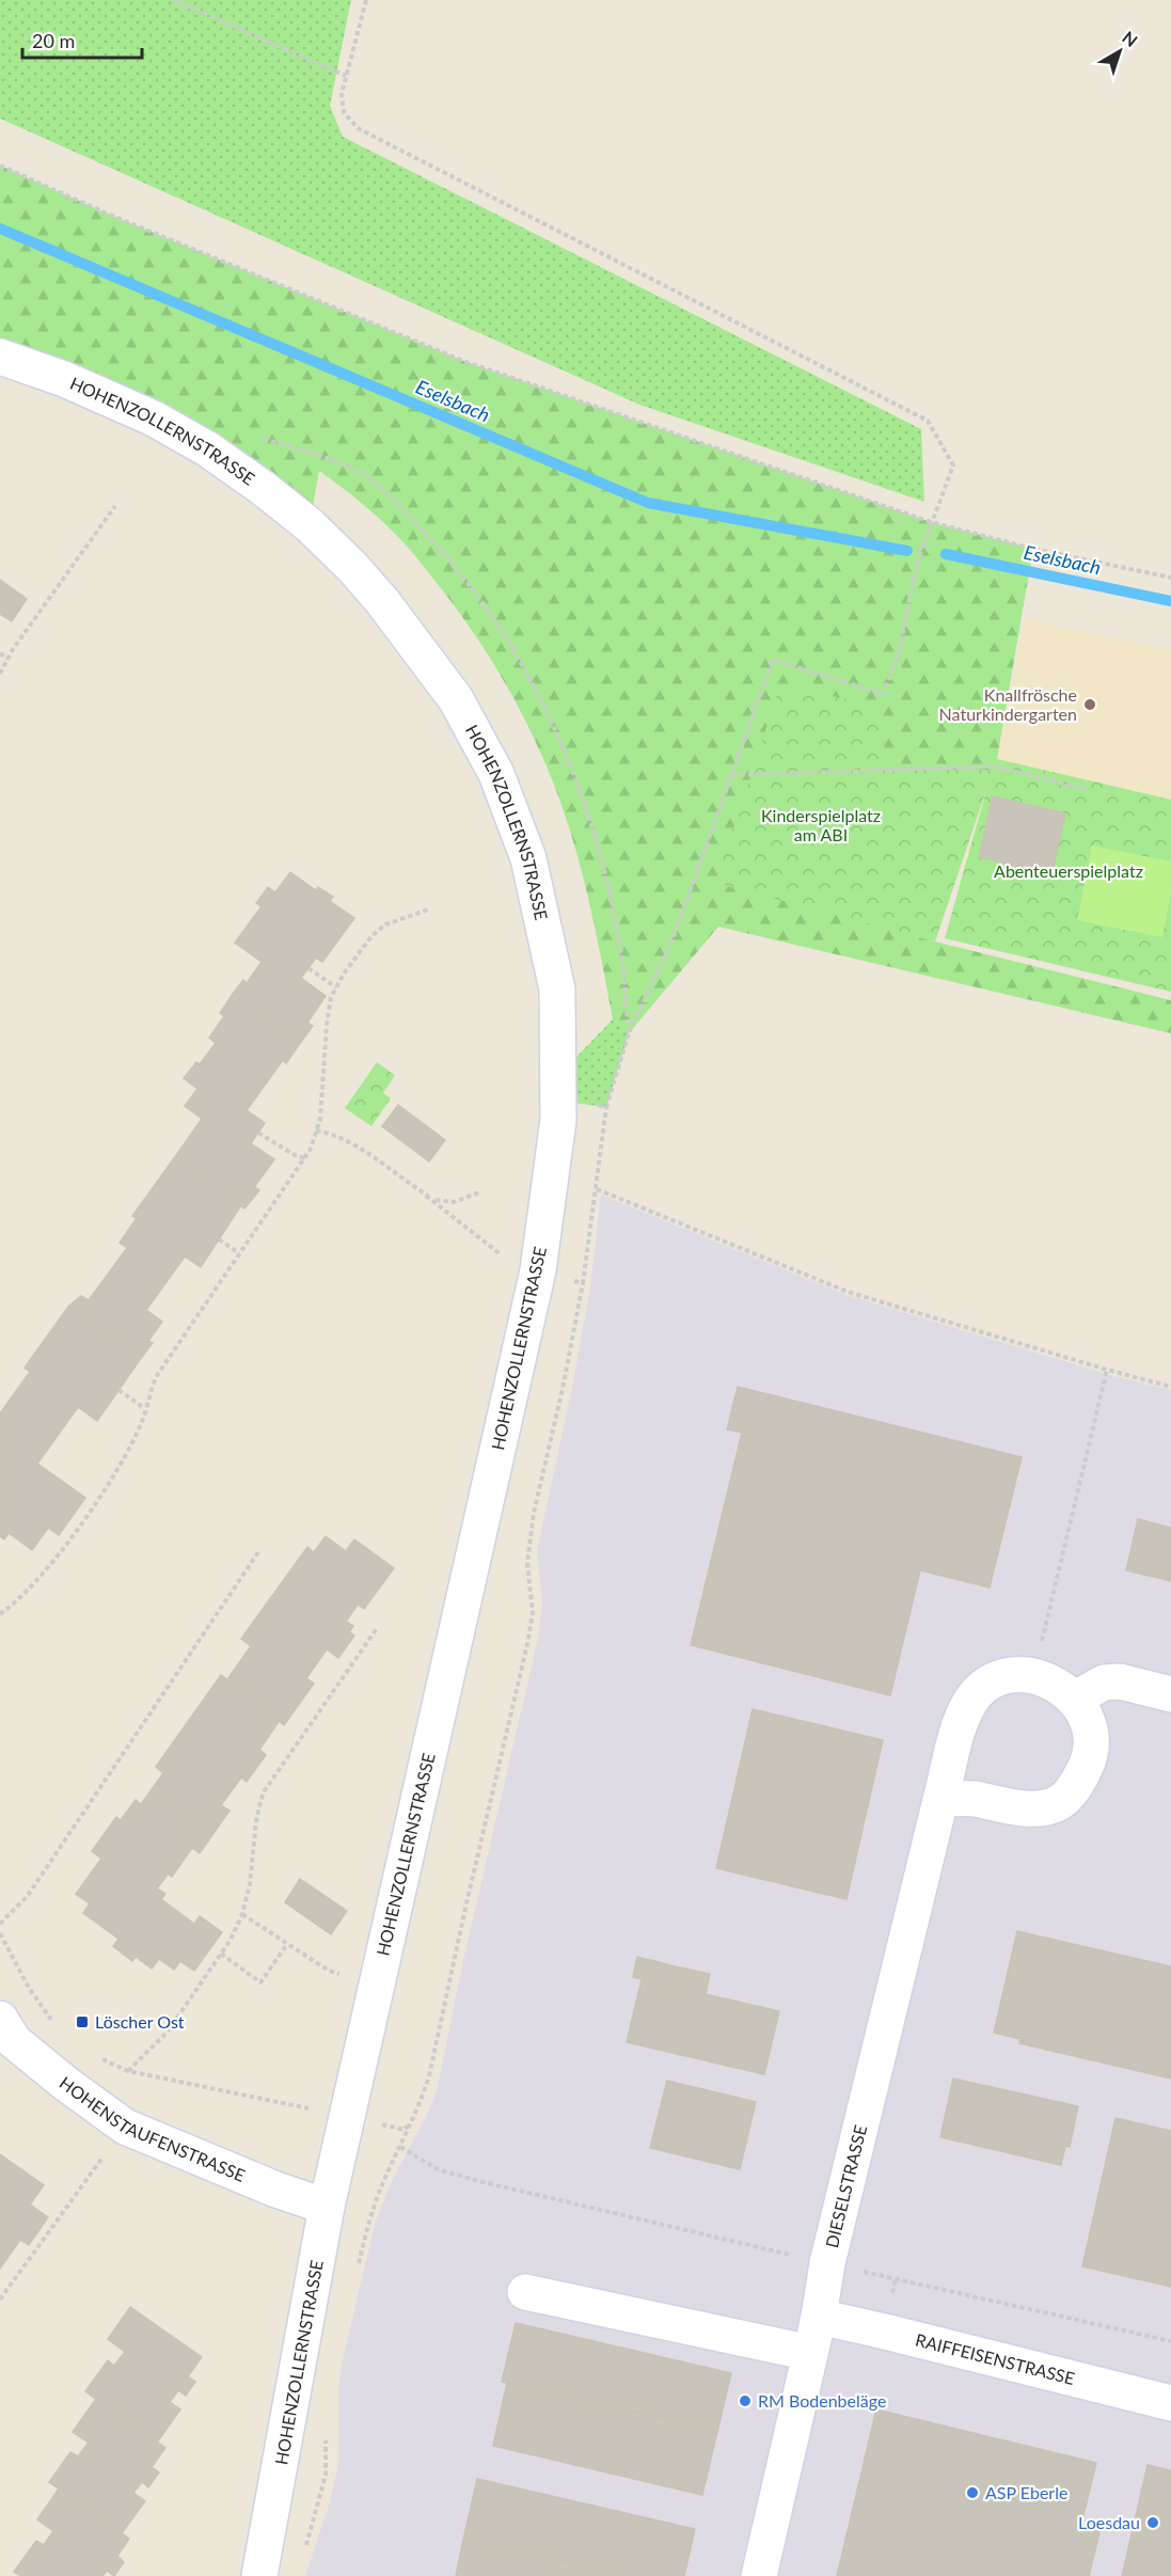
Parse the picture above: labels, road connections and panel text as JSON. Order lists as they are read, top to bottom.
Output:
{
  "streets": {
    "street": [
      "HOHENZOLLERNSTRASSE",
      "HOHENSTAUFENSTRASSE",
      "DIESELSTRASSE",
      "RAIFFEISENSTRASSE"
    ]
  },
  "crossings": [
    ["HOHENZOLLERNSTRASSE", "HOHENSTAUFENSTRASSE"],
    ["DIESELSTRASSE", "RAIFFEISENSTRASSE"]
  ],
  "water": ["Eselsbach"],
  "parks": ["Kinderspielplatz am ABI", "Abenteuerspielplatz"],
  "places": {
    "other": [
      "Knallfrösche Naturkindergarten",
      "RM Bodenbeläge",
      "ASP Eberle",
      "Loesdau"
    ],
    "transit": ["Löscher Ost"]
  },
  "scale_bar": "20 m",
  "north": "top right"
}
